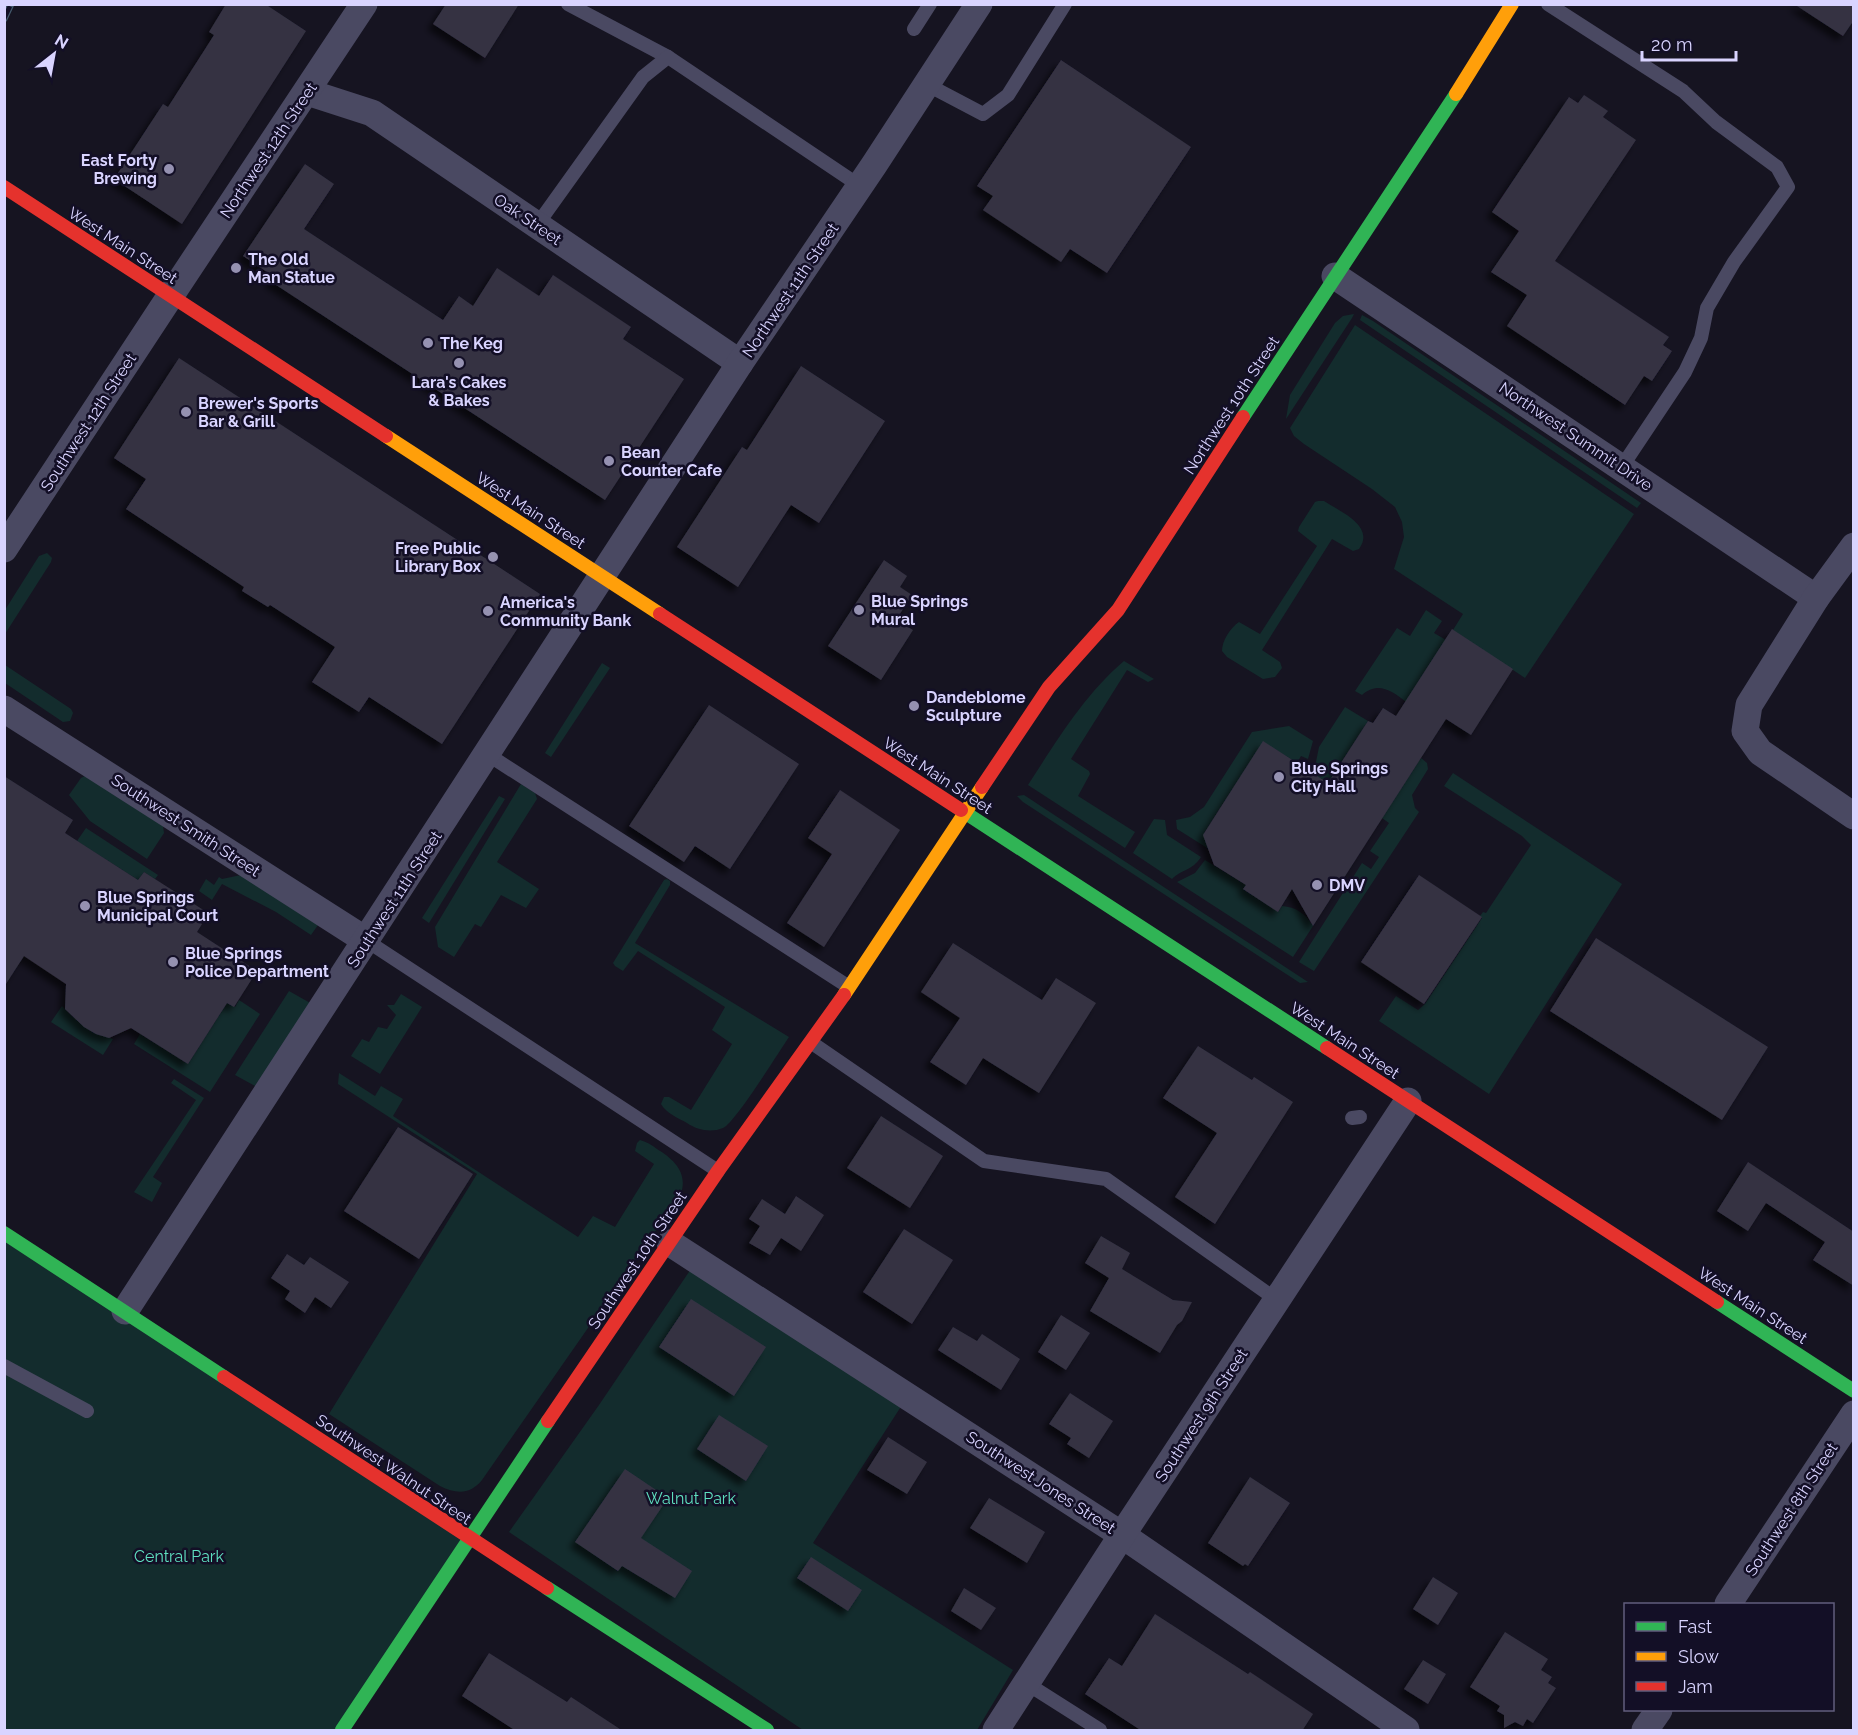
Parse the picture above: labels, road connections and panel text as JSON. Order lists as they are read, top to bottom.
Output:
{
  "streets": {
    "street": [
      "Northwest 12th Street",
      "Oak Street",
      "West Main Street",
      "Northwest 11th Street",
      "Northwest 10th Street",
      "Southwest 12th Street",
      "Northwest Summit Drive",
      "Southwest Smith Street",
      "Southwest 11th Street",
      "Southwest 10th Street",
      "Southwest 9th Street",
      "Southwest Walnut Street",
      "Southwest Jones Street",
      "Southwest 8th Street"
    ]
  },
  "crossings": [
    ["Northwest 12th Street", "Oak Street"],
    ["Northwest 12th Street", "West Main Street"],
    ["Northwest 12th Street", "Southwest 12th Street"],
    ["Oak Street", "Northwest 11th Street"],
    ["West Main Street", "Northwest 11th Street"],
    ["West Main Street", "Northwest 10th Street"],
    ["West Main Street", "Southwest 12th Street"],
    ["West Main Street", "Southwest 11th Street"],
    ["West Main Street", "Southwest 10th Street"],
    ["West Main Street", "Southwest 9th Street"],
    ["Northwest 11th Street", "Southwest 11th Street"],
    ["Northwest 10th Street", "Northwest Summit Drive"],
    ["Northwest 10th Street", "Southwest 10th Street"],
    ["Southwest Smith Street", "Southwest 11th Street"],
    ["Southwest 11th Street", "Southwest Walnut Street"],
    ["Southwest 10th Street", "Southwest Walnut Street"],
    ["Southwest 10th Street", "Southwest Jones Street"],
    ["Southwest 9th Street", "Southwest Jones Street"]
  ],
  "parks": ["Walnut Park", "Central Park"],
  "places": [
    "East Forty Brewing",
    "The Old Man Statue",
    "The Keg",
    "Lara's Cakes & Bakes",
    "Brewer's Sports Bar & Grill",
    "Bean Counter Cafe",
    "Free Public Library Box",
    "Blue Springs Mural",
    "America's Community Bank",
    "Dandeblome Sculpture",
    "Blue Springs City Hall",
    "DMV",
    "Blue Springs Municipal Court",
    "Blue Springs Police Department"
  ],
  "legend": ["Fast", "Slow", "Jam"],
  "scale_bar": "20 m",
  "north": "top right"
}
